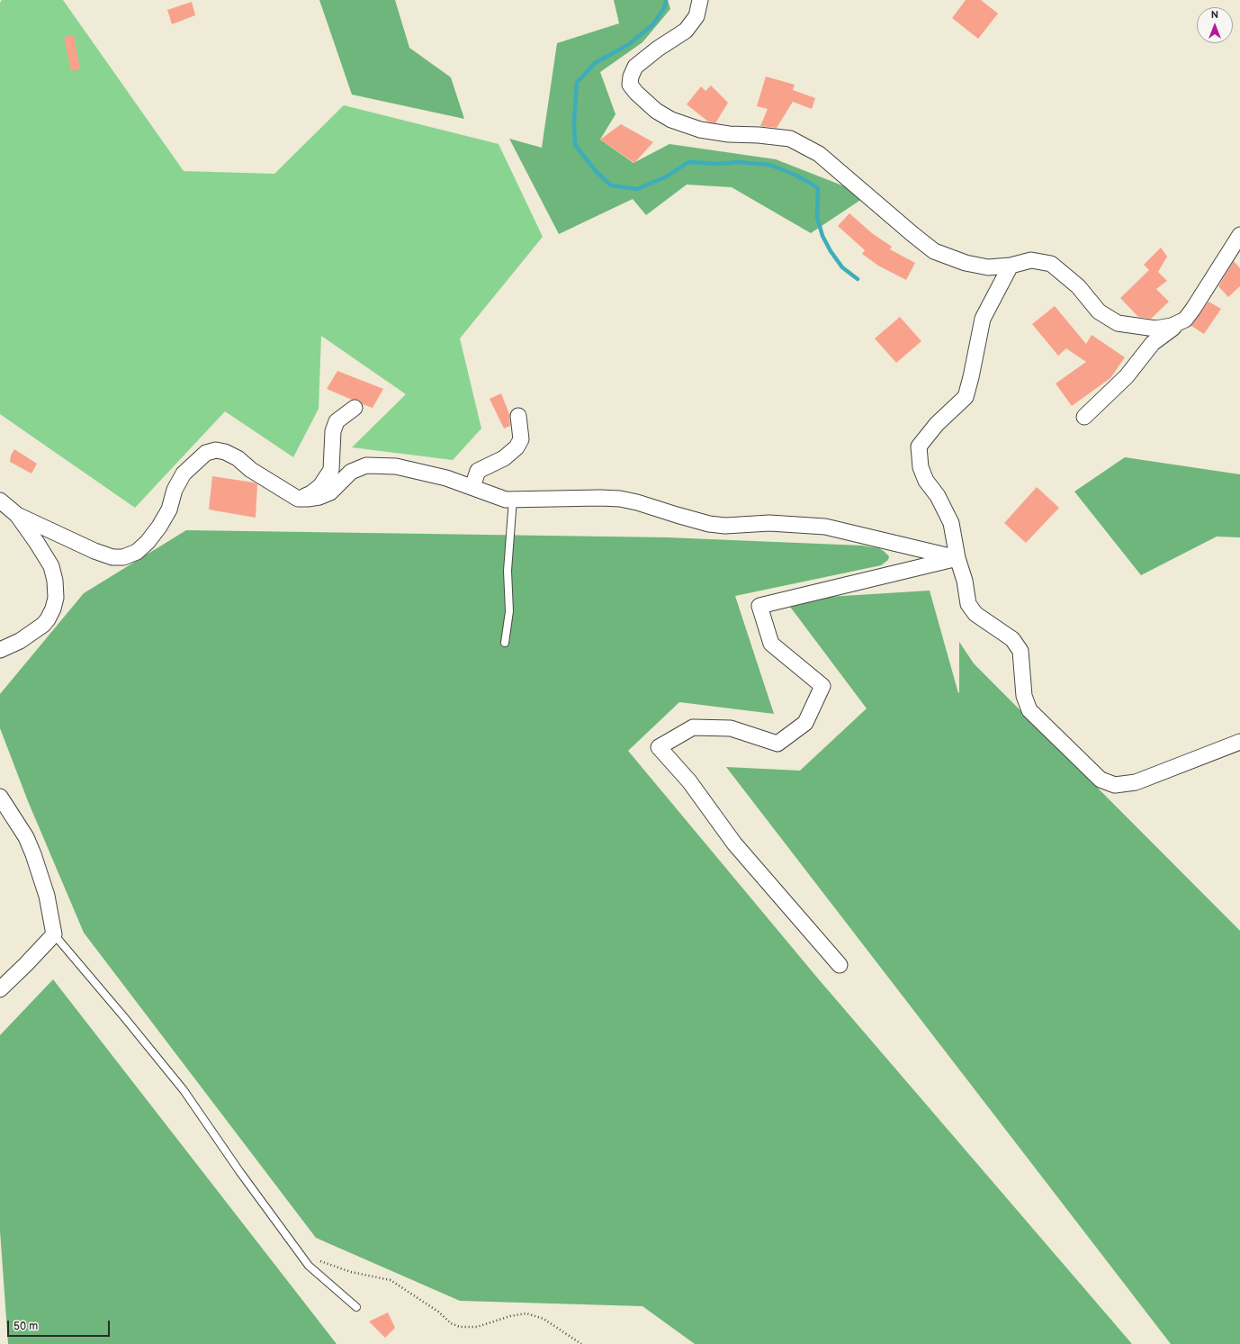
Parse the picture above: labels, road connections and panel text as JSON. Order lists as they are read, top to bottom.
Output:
{
  "scale_bar": "50 m",
  "north": "top"
}
